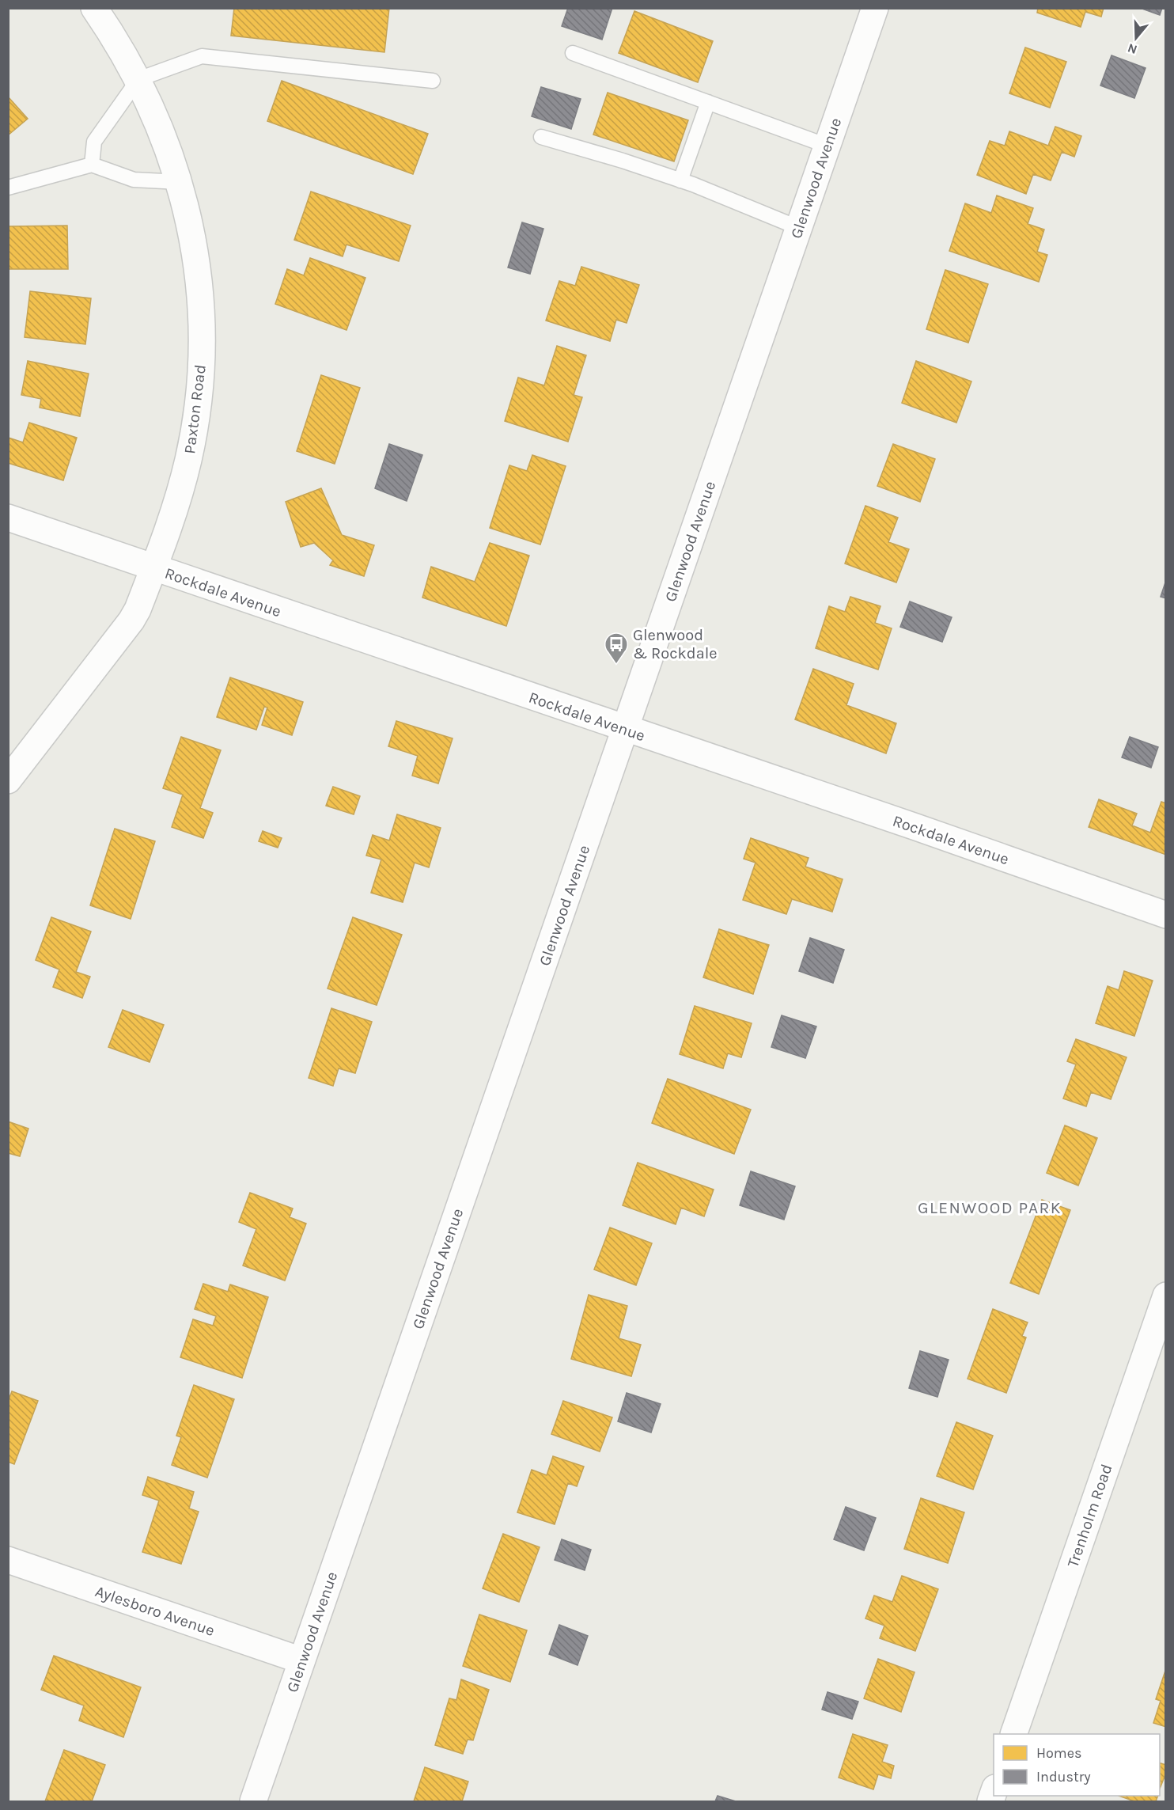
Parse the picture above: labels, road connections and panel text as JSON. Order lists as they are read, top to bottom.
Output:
{
  "streets": {
    "street": [
      "Glenwood Avenue",
      "Paxton Road",
      "Rockdale Avenue",
      "Trenholm Road",
      "Aylesboro Avenue"
    ]
  },
  "crossings": [
    ["Glenwood Avenue", "Rockdale Avenue"],
    ["Glenwood Avenue", "Aylesboro Avenue"],
    ["Paxton Road", "Rockdale Avenue"]
  ],
  "districts": ["GLENWOOD PARK"],
  "places": {
    "bus stop": ["Glenwood & Rockdale"]
  },
  "legend": ["Homes", "Industry"],
  "north": "bottom"
}
